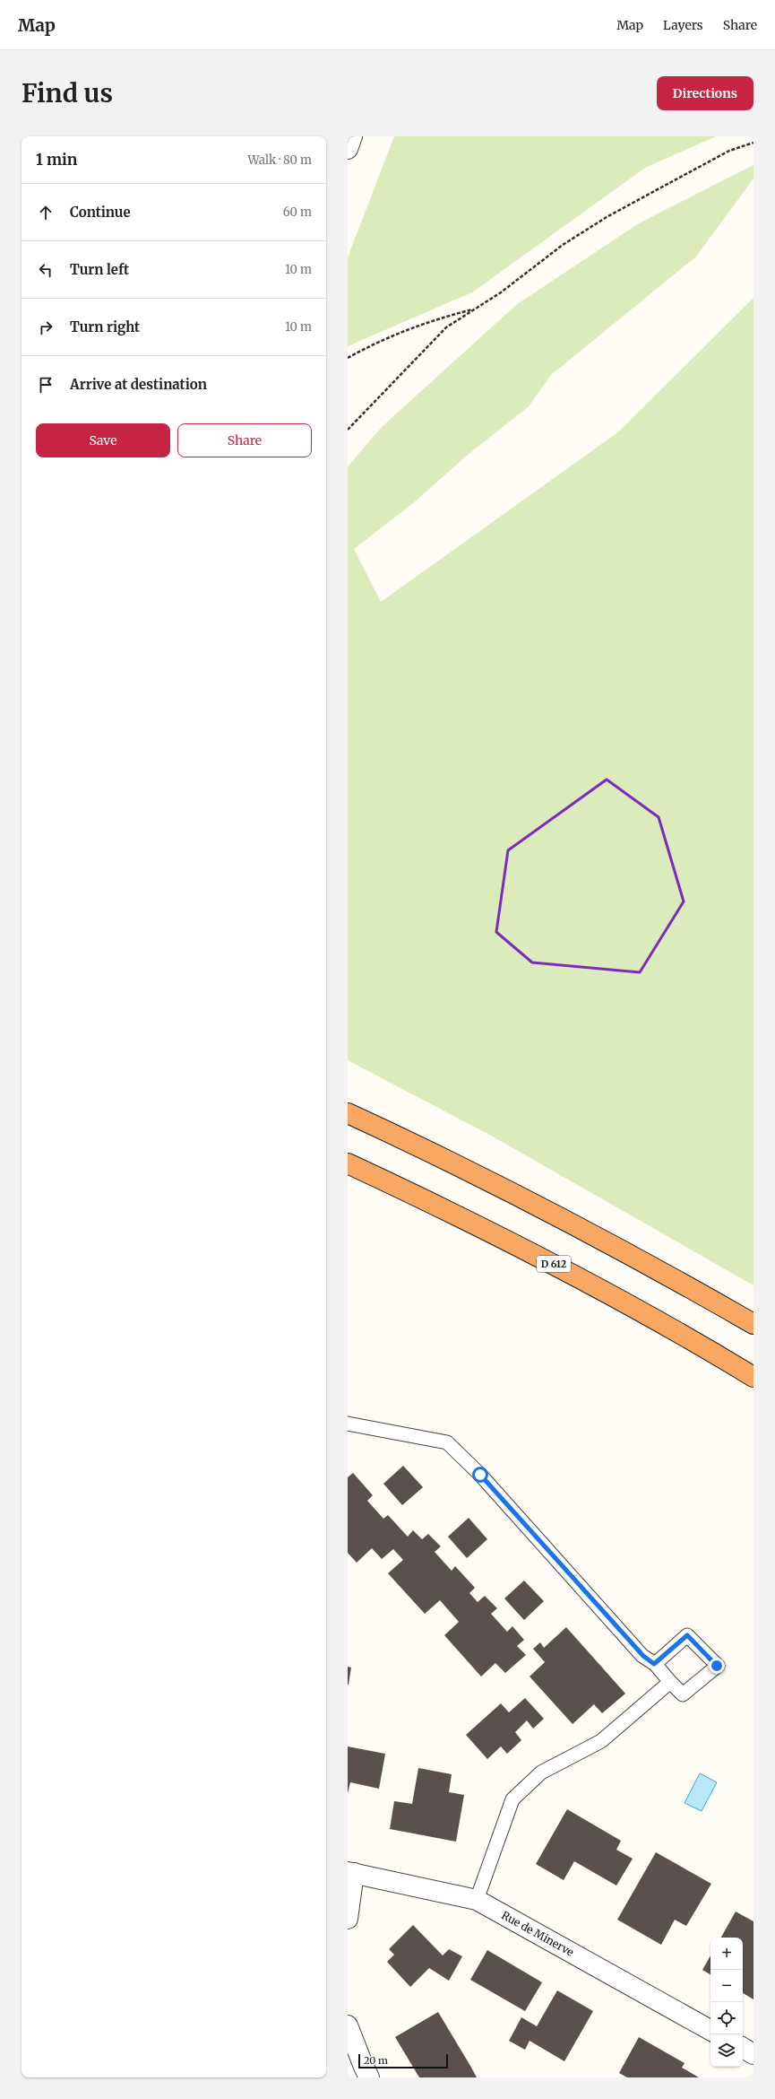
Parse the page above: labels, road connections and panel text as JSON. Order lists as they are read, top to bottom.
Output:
{
  "streets": {
    "highway": ["D 612"],
    "street": ["Rue de Minerve"]
  },
  "scale_bar": "20 m",
  "page": {
    "header": "Map",
    "nav": ["Map", "Layers", "Share"],
    "buttons": [
      "Directions",
      ["Save", "Share"]
    ],
    "title": "Find us",
    "heading": ["1 min", "Walk · 80 m"],
    "list": [
      ["Continue", "60 m"],
      ["Turn left", "10 m"],
      ["Turn right", "10 m"],
      "Arrive at destination"
    ],
    "map_buttons": ["+", "−"],
    "scale": "20 m"
  }
}
